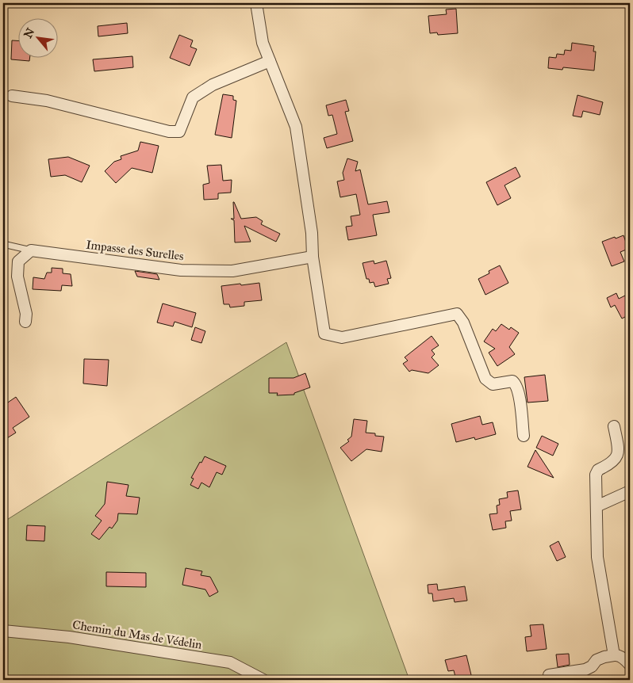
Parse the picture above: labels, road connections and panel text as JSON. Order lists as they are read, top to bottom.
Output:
{
  "streets": {
    "street": ["Impasse des Surelles", "Chemin du Mas de Védelin"]
  },
  "north": "top left"
}
